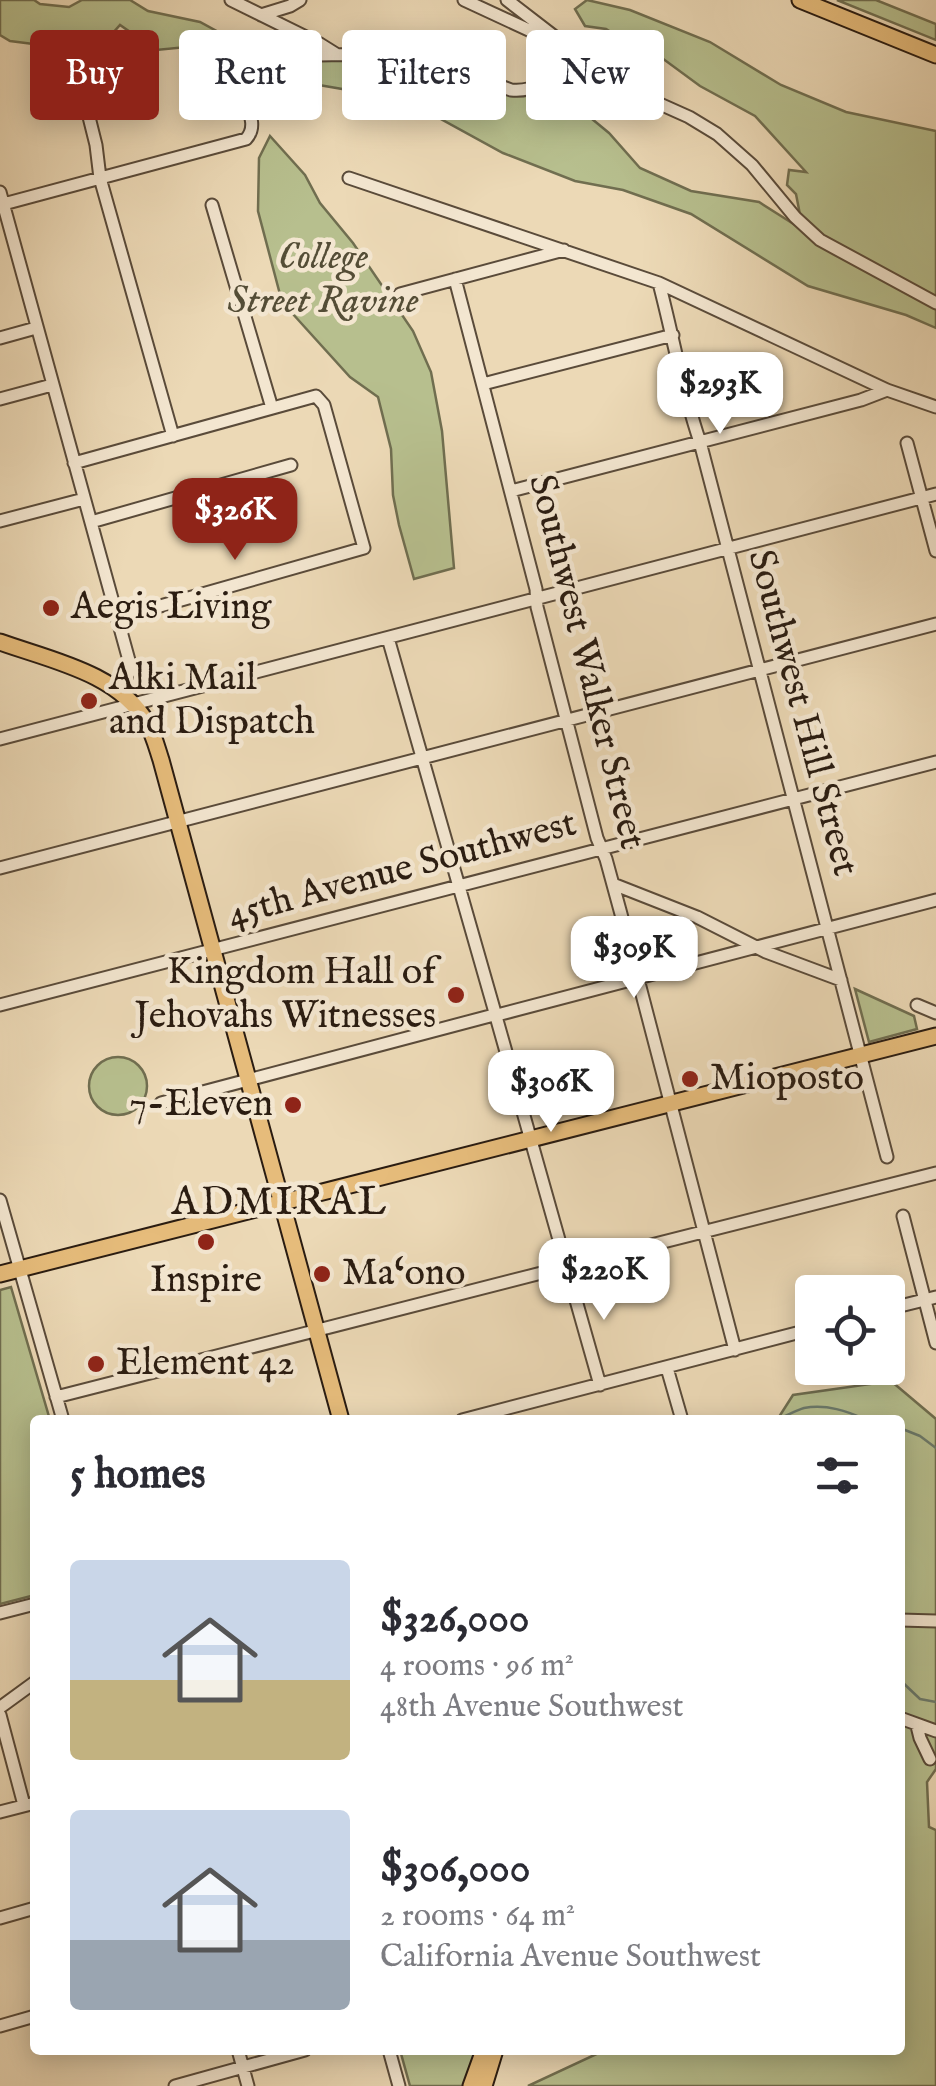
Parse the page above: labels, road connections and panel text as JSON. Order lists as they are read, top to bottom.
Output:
{
  "streets": {
    "street": ["Southwest Walker Street", "Southwest Hill Street", "45th Avenue Southwest"]
  },
  "crossings": [
    ["Southwest Walker Street", "45th Avenue Southwest"],
    ["Southwest Hill Street", "45th Avenue Southwest"]
  ],
  "districts": ["ADMIRAL"],
  "parks": ["College Street Ravine"],
  "places": [
    "Aegis Living",
    "Alki Mail and Dispatch",
    "Kingdom Hall of Jehovahs Witnesses",
    "Mioposto",
    "7-Eleven",
    "Inspire",
    "Ma‘ono",
    "Element 42"
  ],
  "page": {
    "chip": [
      "Buy",
      "Rent",
      "Filters",
      "New"
    ],
    "price": [
      "$293K",
      "$326K",
      "$309K",
      "$306K",
      "$220K"
    ],
    "heading": "5 homes",
    "list": [
      {
        "name": "$326,000",
        "note": "4 rooms · 96 m² · 48th Avenue Southwest"
      },
      {
        "name": "$306,000",
        "note": "2 rooms · 64 m² · California Avenue Southwest"
      }
    ]
  }
}
